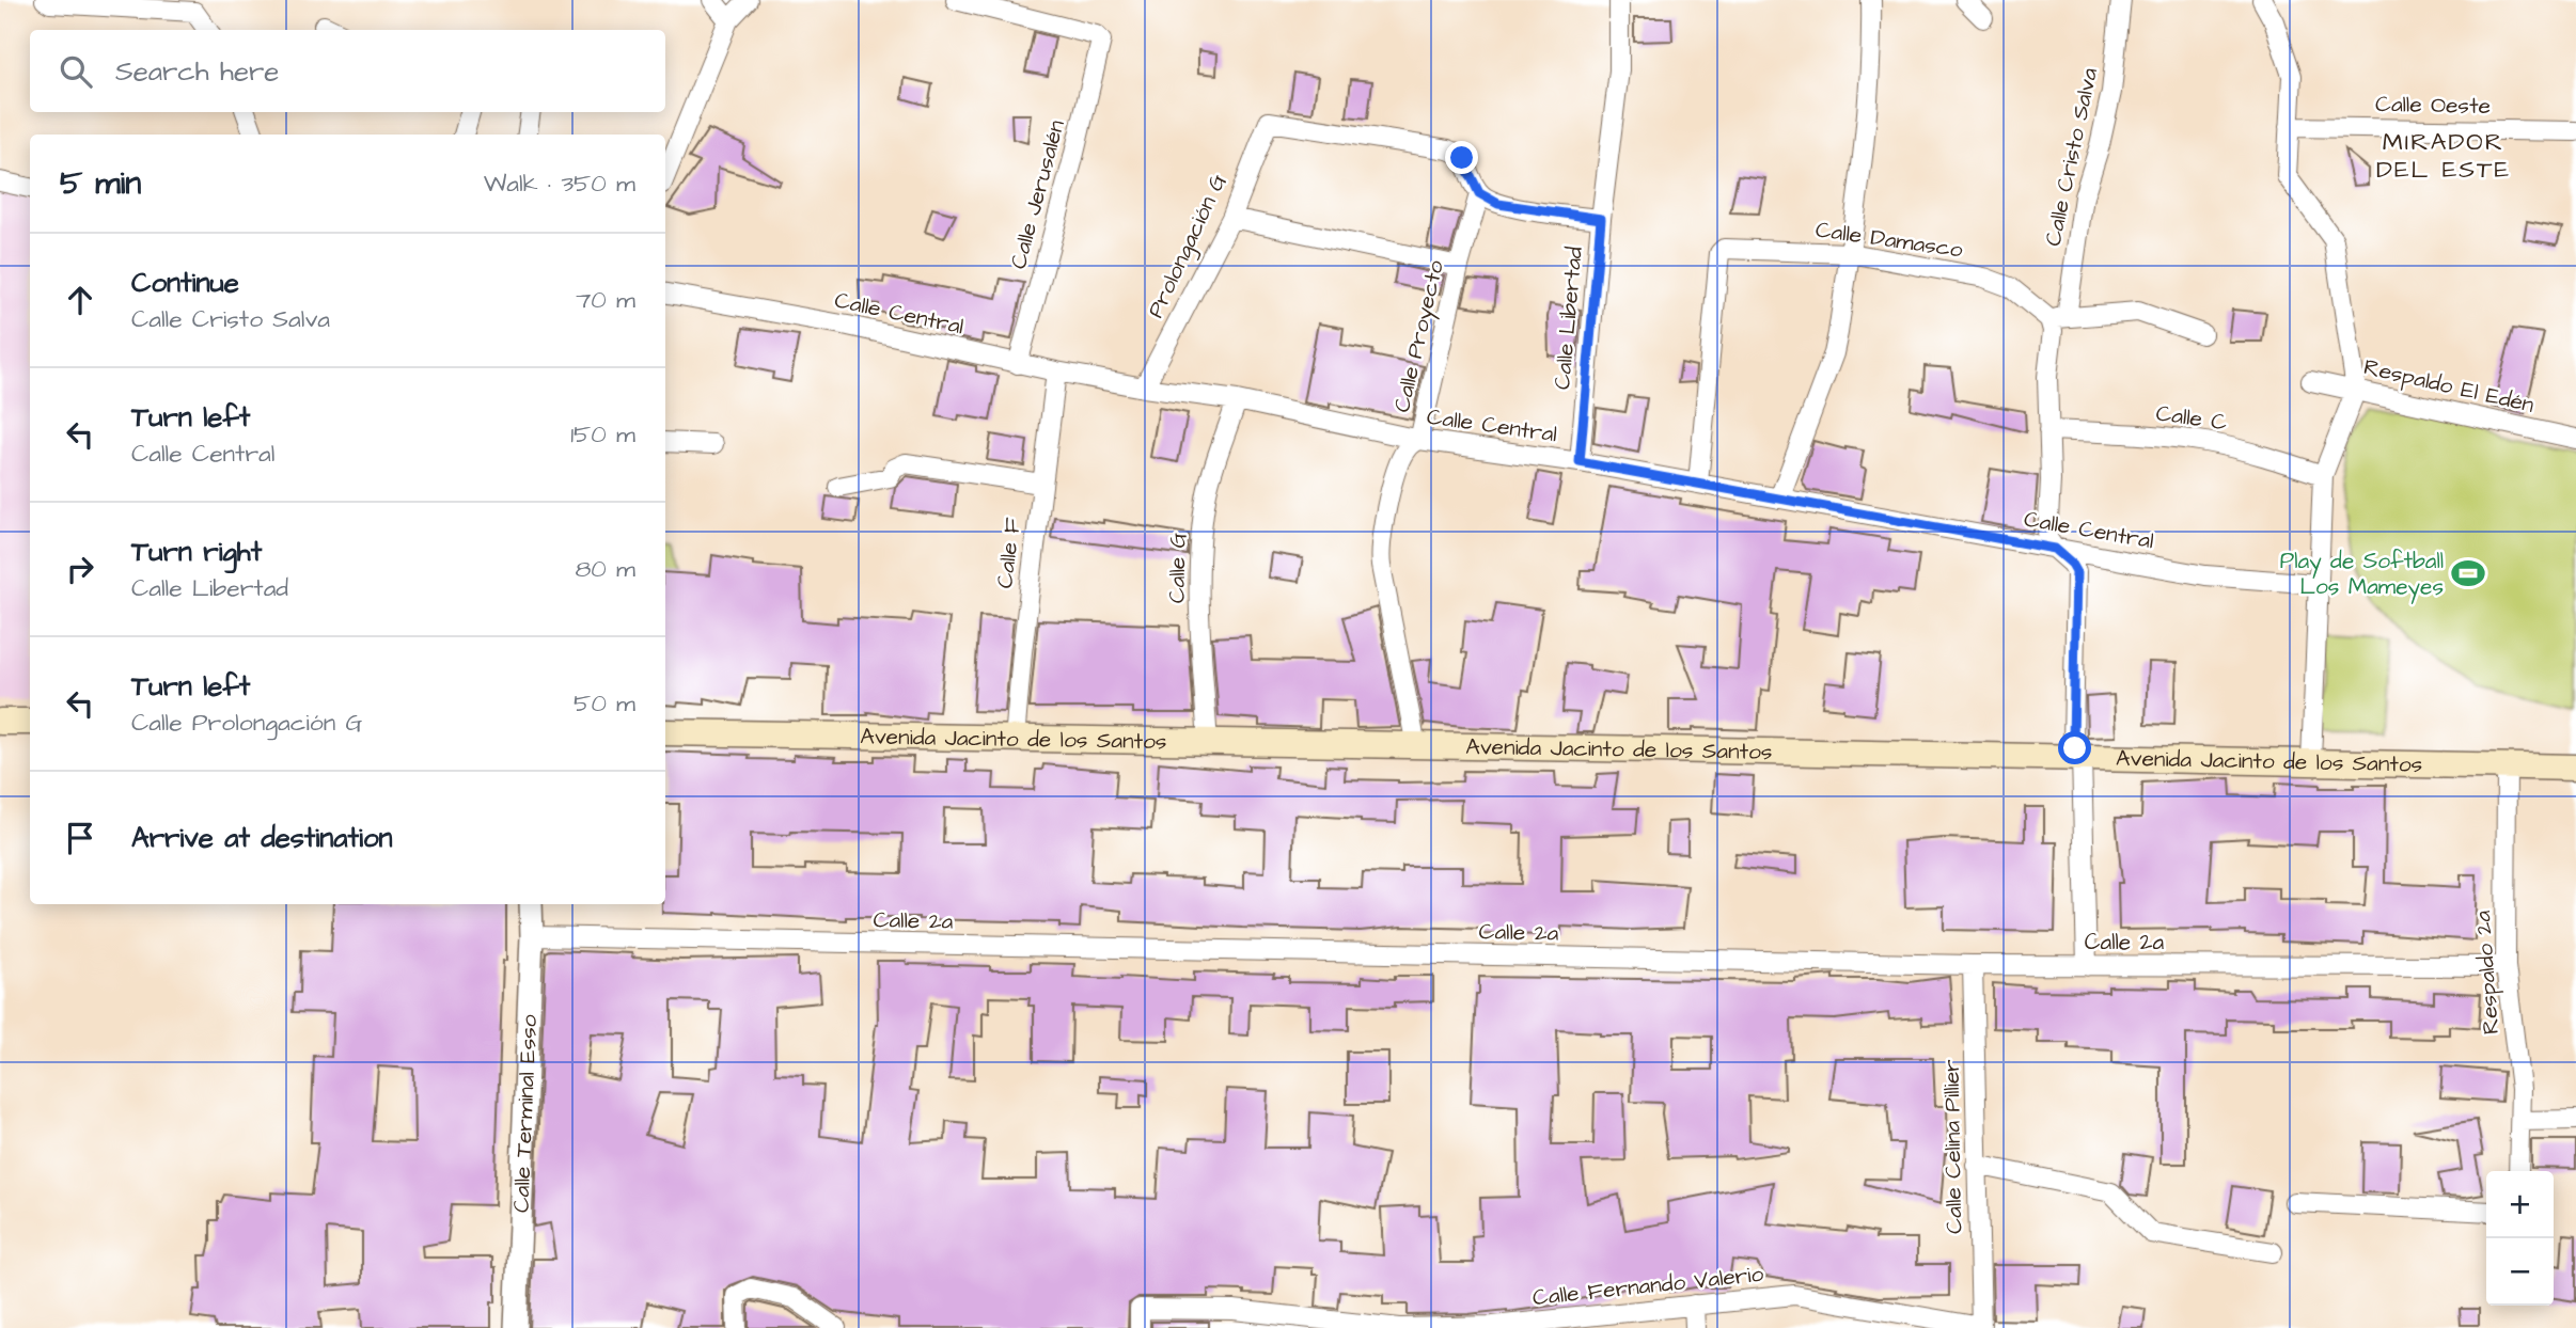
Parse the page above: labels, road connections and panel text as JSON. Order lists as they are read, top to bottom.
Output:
{
  "streets": {
    "main road": ["Avenida Jacinto de los Santos"],
    "street": [
      "Calle Oeste",
      "Calle Cristo Salva",
      "Calle Jerusalén",
      "Calle Damasco",
      "Prolongación G",
      "Calle Central",
      "Calle Libertad",
      "Calle Proyecto",
      "Respaldo El Edén",
      "Calle C",
      "Calle F",
      "Calle G",
      "Calle 2a",
      "Respaldo 2a",
      "Calle Terminal Esso",
      "Calle Celina Pillier",
      "Calle Fernando Valerio"
    ]
  },
  "crossings": [
    ["Calle Cristo Salva", "Calle Damasco"],
    ["Calle Cristo Salva", "Calle Central"],
    ["Calle Cristo Salva", "Calle C"],
    ["Calle Cristo Salva", "Avenida Jacinto de los Santos"],
    ["Calle Cristo Salva", "Calle 2a"],
    ["Calle Jerusalén", "Calle Central"],
    ["Calle Damasco", "Calle Central"],
    ["Prolongación G", "Calle Central"],
    ["Prolongación G", "Calle Proyecto"],
    ["Calle Central", "Calle Libertad"],
    ["Calle Central", "Calle Proyecto"],
    ["Calle Central", "Calle F"],
    ["Calle Central", "Calle G"],
    ["Calle Proyecto", "Avenida Jacinto de los Santos"],
    ["Calle F", "Avenida Jacinto de los Santos"],
    ["Calle G", "Avenida Jacinto de los Santos"],
    ["Avenida Jacinto de los Santos", "Respaldo 2a"],
    ["Calle 2a", "Respaldo 2a"],
    ["Calle 2a", "Calle Terminal Esso"],
    ["Calle 2a", "Calle Celina Pillier"],
    ["Calle Celina Pillier", "Calle Fernando Valerio"]
  ],
  "districts": ["MIRADOR DEL ESTE"],
  "places": {
    "sports": ["Play de Softball Los Mameyes"]
  },
  "page": {
    "search": "Search here",
    "heading": ["5 min", "Walk · 350 m"],
    "list": [
      ["Continue", "Calle Cristo Salva", "70 m"],
      ["Turn left", "Calle Central", "150 m"],
      ["Turn right", "Calle Libertad", "80 m"],
      ["Turn left", "Calle Prolongación G", "50 m"],
      "Arrive at destination"
    ],
    "map_buttons": ["+", "−"]
  }
}
